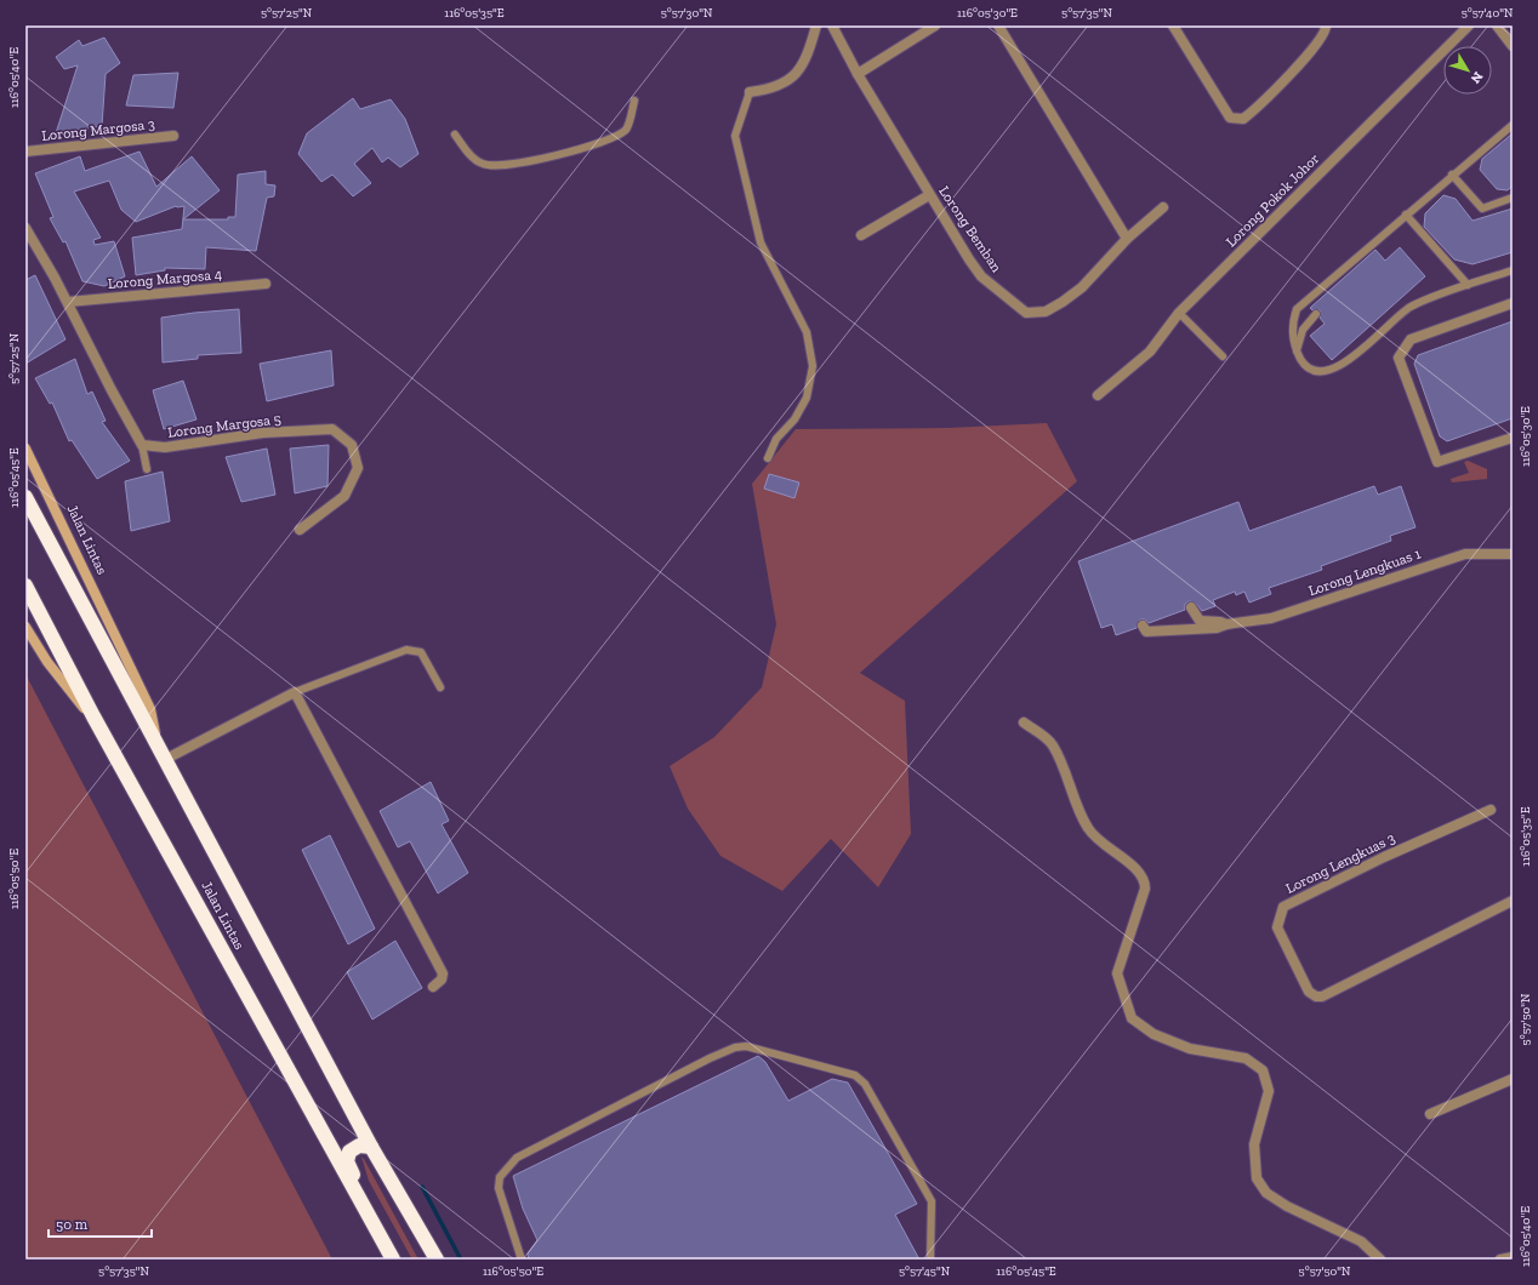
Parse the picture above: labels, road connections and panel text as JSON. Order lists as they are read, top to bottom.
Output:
{
  "streets": {
    "highway": ["Jalan Lintas"],
    "street": [
      "Lorong Margosa 3",
      "Lorong Pokok Johor",
      "Lorong Bemban",
      "Lorong Margosa 4",
      "Lorong Margosa 5",
      "Lorong Lengkuas 1",
      "Lorong Lengkuas 3"
    ]
  },
  "scale_bar": "50 m",
  "north": "bottom right",
  "coordinates": [
    "5°57'25\"N",
    "116°05'35\"E",
    "5°57'30\"N",
    "116°05'30\"E",
    "5°57'35\"N",
    "5°57'40\"N",
    "116°05'40\"E",
    "116°05'45\"E",
    "116°05'50\"E",
    "5°57'50\"N",
    "5°57'45\"N"
  ]
}
